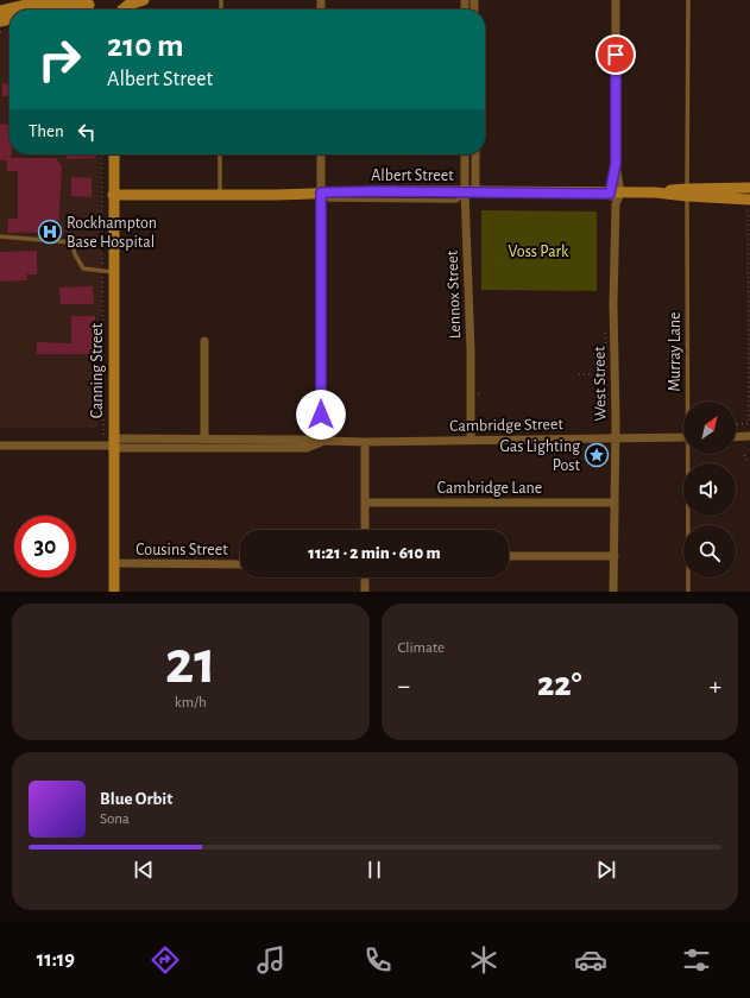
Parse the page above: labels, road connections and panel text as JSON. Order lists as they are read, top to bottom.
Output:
{
  "streets": {
    "street": [
      "Albert Street",
      "Lennox Street",
      "Canning Street",
      "West Street",
      "Cambridge Street",
      "Cambridge Lane",
      "Cousins Street"
    ],
    "lane": ["Murray Lane"]
  },
  "crossings": [
    ["Albert Street", "Lennox Street"],
    ["Albert Street", "Murray Lane"],
    ["Albert Street", "Canning Street"],
    ["Albert Street", "West Street"],
    ["Lennox Street", "Cambridge Street"],
    ["Canning Street", "Cambridge Street"],
    ["Canning Street", "Cousins Street"],
    ["West Street", "Cambridge Street"],
    ["West Street", "Cambridge Lane"]
  ],
  "parks": ["Voss Park"],
  "places": {
    "hospital": ["Rockhampton Base Hospital"],
    "place": ["Gas Lighting Post"]
  },
  "north": "top right",
  "page": {
    "turn": ["210 m", "Albert Street"],
    "then": "Then",
    "limit": "30",
    "trip": "11:21 · 2 min · 610 m",
    "tile": [
      ["21", "km/h"],
      "Climate"
    ],
    "heat": ["−", "22°", "+"],
    "song": ["Blue Orbit", "Sona"],
    "tabs": "11:19"
  }
}
